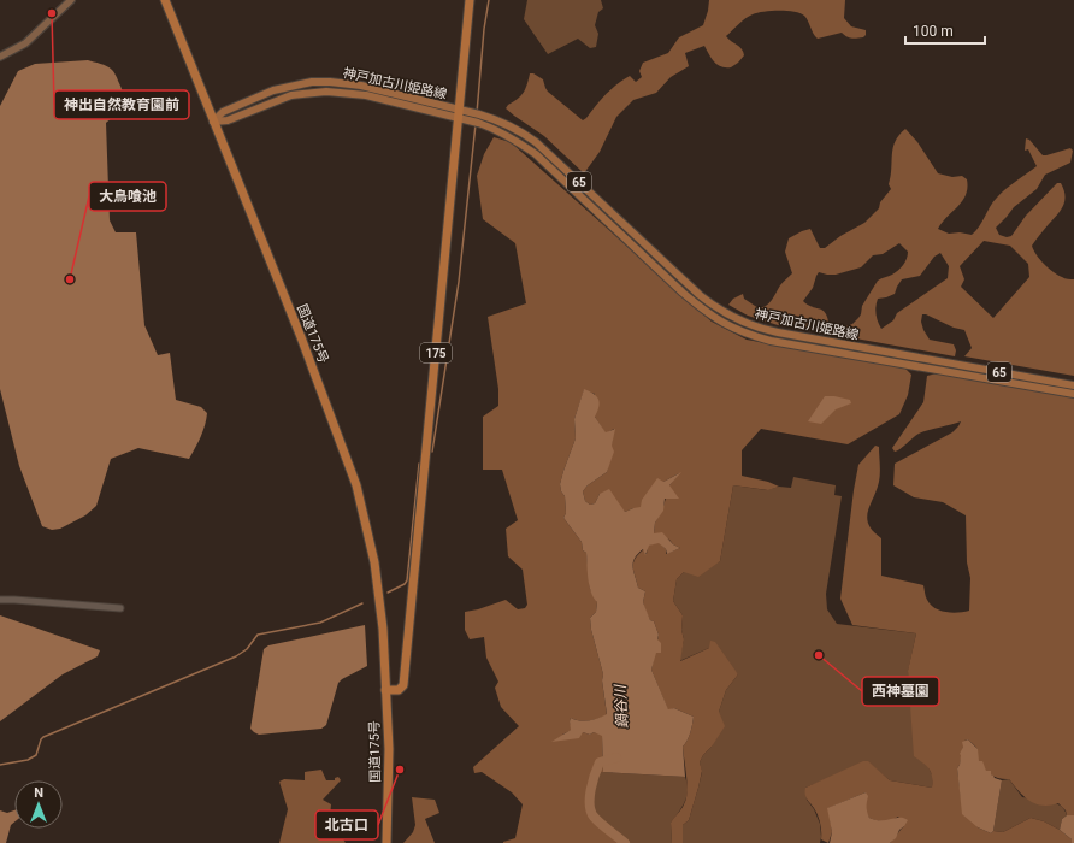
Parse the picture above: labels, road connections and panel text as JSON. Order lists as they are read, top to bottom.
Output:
{
  "streets": {
    "highway": ["国道175号", "175"],
    "main road": ["神戸加古川姫路線", "65"]
  },
  "crossings": [
    ["神戸加古川姫路線", "国道175号"],
    ["神戸加古川姫路線", "175"],
    ["国道175号", "175"]
  ],
  "water": ["鍋谷川"],
  "places": [
    "神出自然教育園前",
    "大鳥喰池",
    "西神墓園",
    "北古口"
  ],
  "scale_bar": "100 m",
  "north": "top"
}
